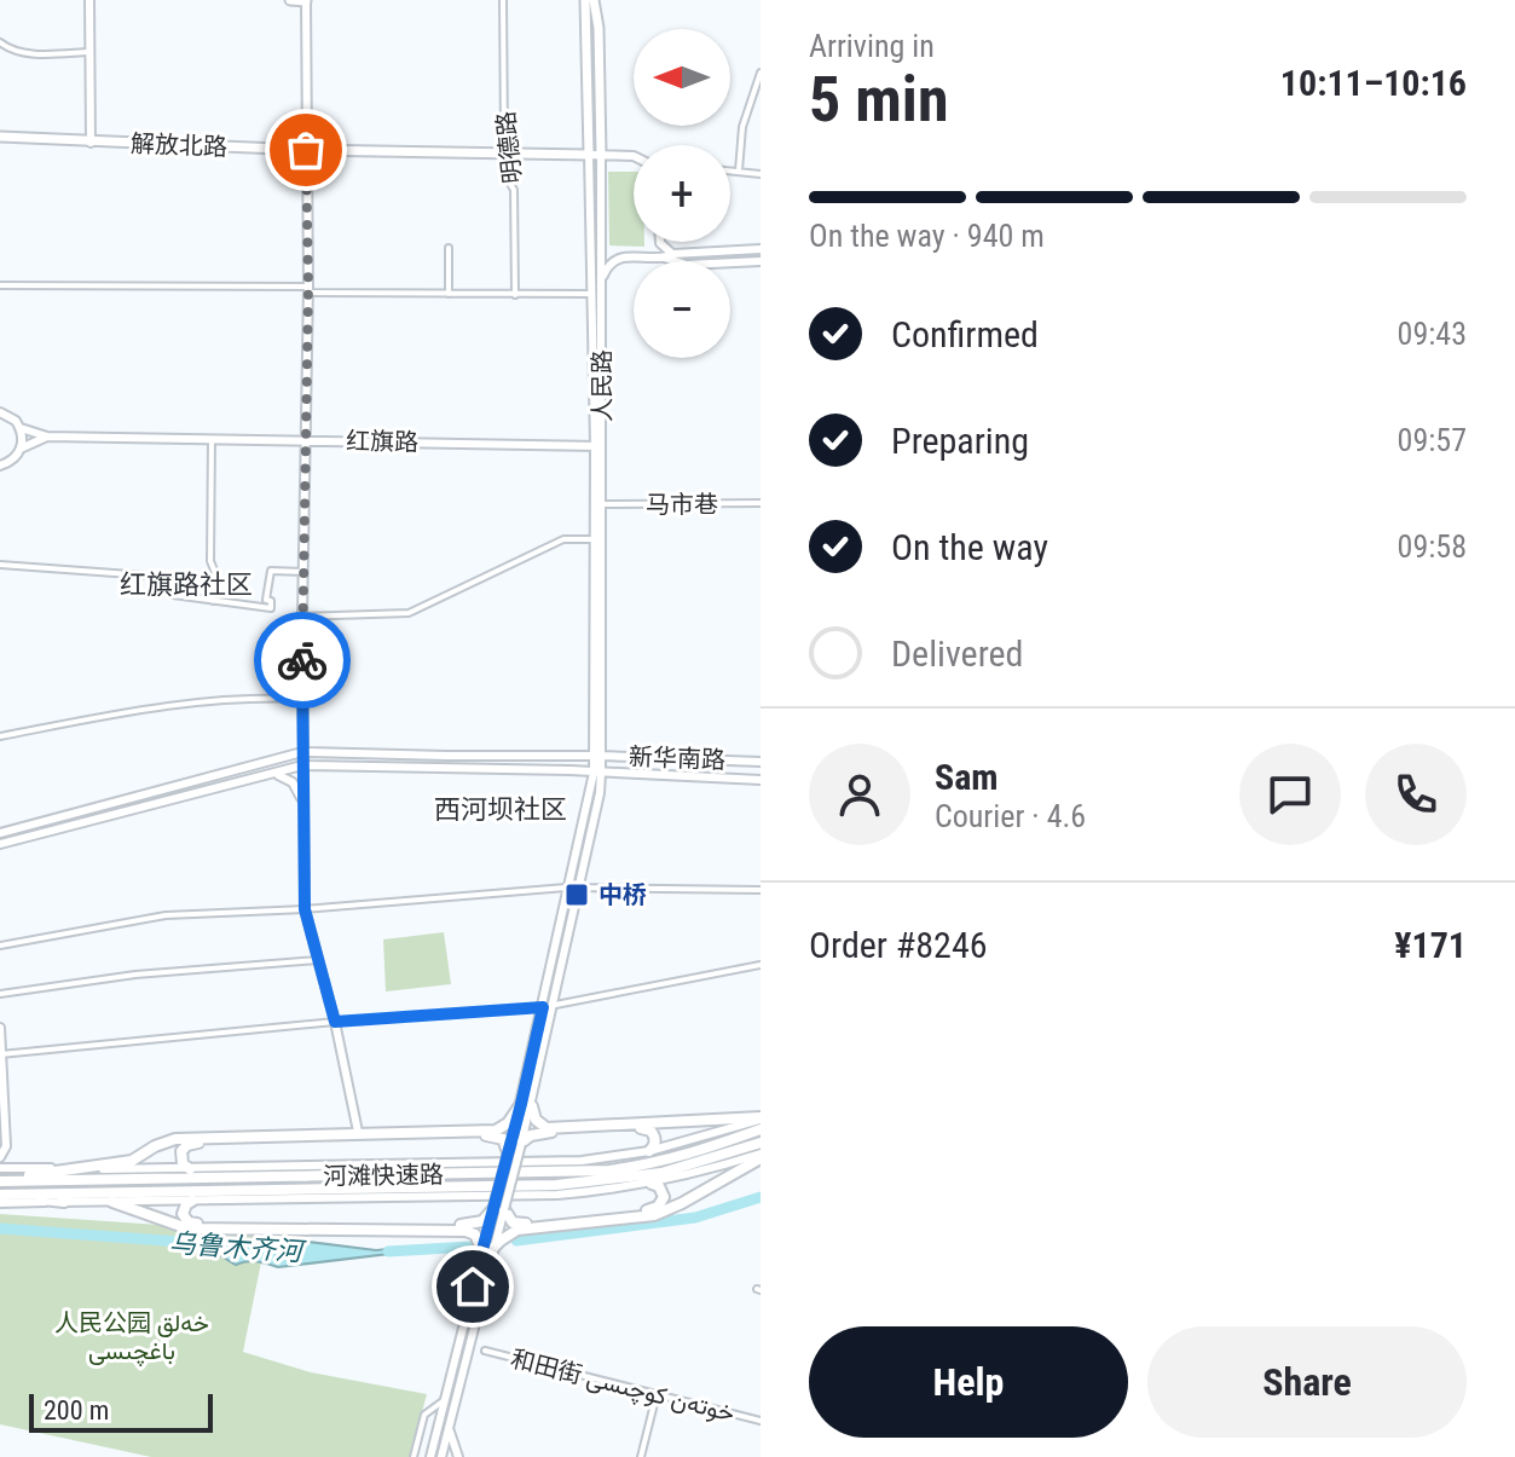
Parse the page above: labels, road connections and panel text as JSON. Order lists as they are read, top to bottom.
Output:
{
  "streets": {
    "highway": ["河滩快速路"],
    "main road": [
      "解放北路",
      "人民路",
      "红旗路",
      "新华南路"
    ],
    "street": ["明德路", "马市巷", "和田街 خوتەن كوچىسى"]
  },
  "crossings": [
    ["解放北路", "明德路"],
    ["解放北路", "人民路"],
    ["人民路", "红旗路"],
    ["人民路", "马市巷"],
    ["人民路", "新华南路"]
  ],
  "districts": ["红旗路社区", "西河坝社区"],
  "water": ["乌鲁木齐河"],
  "parks": ["人民公园 خەلق باغچىسى"],
  "places": {
    "transit": ["中桥"]
  },
  "scale_bar": "200 m",
  "north": "left",
  "page": {
    "heading": ["5 min", "Arriving in", "10:11–10:16"],
    "panel": [
      "Sam",
      "Courier · 4.6",
      "Order #8246",
      "¥171"
    ],
    "map_buttons": ["+", "−"],
    "bar": "On the way · 940 m",
    "list": [
      ["Confirmed", "09:43"],
      ["Preparing", "09:57"],
      ["On the way", "09:58"],
      "Delivered"
    ],
    "buttons": ["Help", "Share"],
    "scale": "200 m"
  }
}
